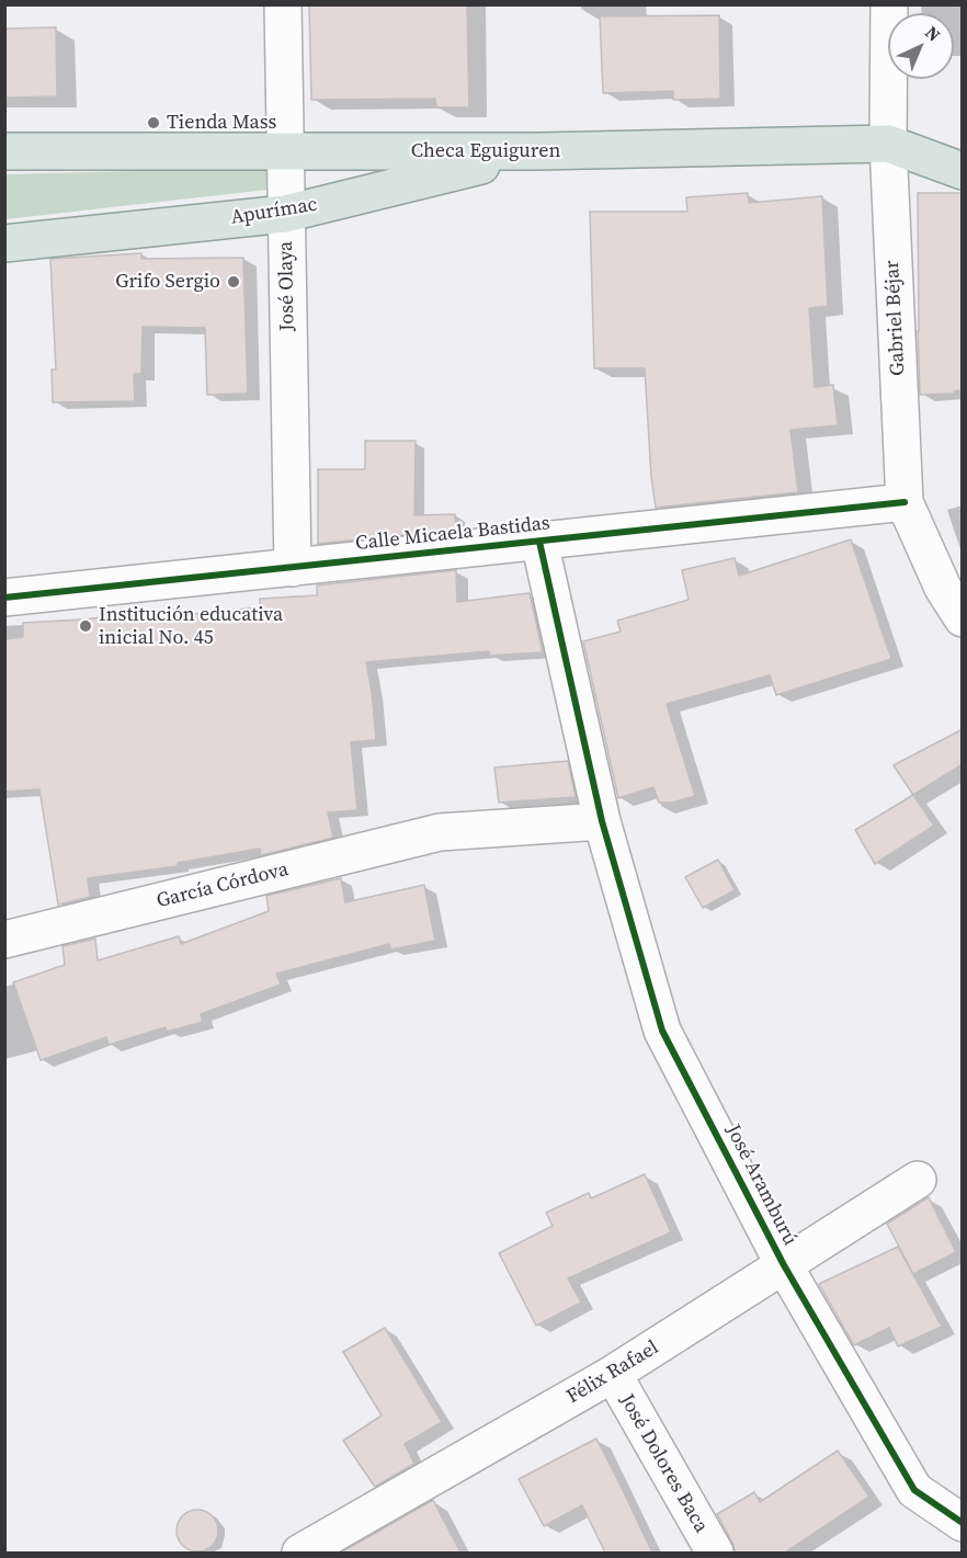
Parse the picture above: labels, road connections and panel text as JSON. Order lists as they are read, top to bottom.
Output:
{
  "streets": {
    "main road": ["Checa Eguiguren", "Apurímac"],
    "street": [
      "José Olaya",
      "Gabriel Béjar",
      "Calle Micaela Bastidas",
      "García Córdova",
      "José Aramburú",
      "Félix Rafael",
      "José Dolores Baca"
    ]
  },
  "crossings": [
    ["Checa Eguiguren", "Apurímac"],
    ["Checa Eguiguren", "José Olaya"],
    ["Checa Eguiguren", "Gabriel Béjar"],
    ["Apurímac", "José Olaya"],
    ["José Olaya", "Calle Micaela Bastidas"],
    ["Gabriel Béjar", "Calle Micaela Bastidas"],
    ["Calle Micaela Bastidas", "José Aramburú"],
    ["García Córdova", "José Aramburú"],
    ["José Aramburú", "Félix Rafael"],
    ["Félix Rafael", "José Dolores Baca"]
  ],
  "places": ["Tienda Mass", "Grifo Sergio", "Institución educativa inicial No. 45"],
  "north": "top right"
}
